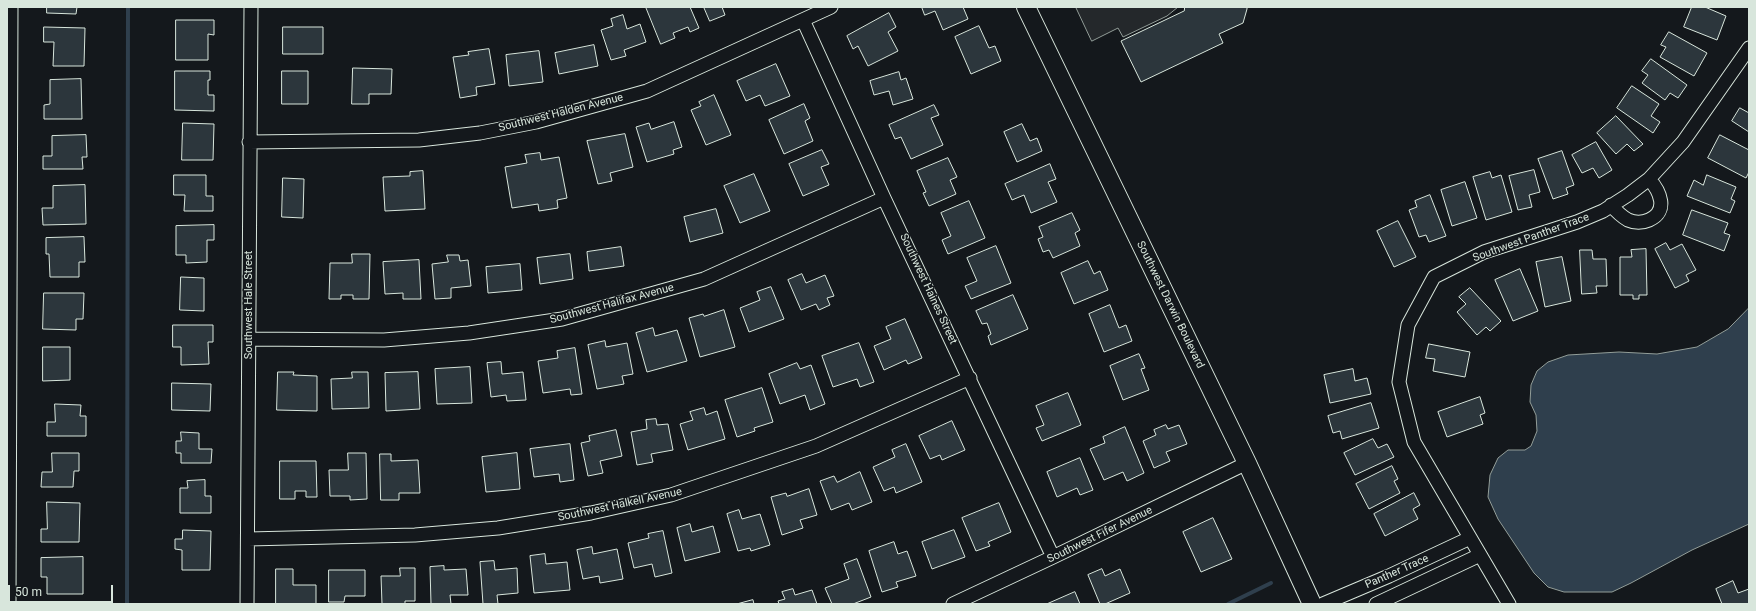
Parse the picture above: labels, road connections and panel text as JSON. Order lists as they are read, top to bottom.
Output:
{
  "streets": {
    "street": [
      "Southwest Halden Avenue",
      "Southwest Panther Trace",
      "Southwest Haines Street",
      "Southwest Halifax Avenue",
      "Southwest Hale Street",
      "Southwest Darwin Boulevard",
      "Southwest Halkell Avenue",
      "Southwest Fifer Avenue",
      "Panther Trace"
    ]
  },
  "crossings": [
    ["Southwest Halden Avenue", "Southwest Haines Street"],
    ["Southwest Halden Avenue", "Southwest Hale Street"],
    ["Southwest Panther Trace", "Panther Trace"],
    ["Southwest Haines Street", "Southwest Halifax Avenue"],
    ["Southwest Haines Street", "Southwest Halkell Avenue"],
    ["Southwest Haines Street", "Southwest Fifer Avenue"],
    ["Southwest Halifax Avenue", "Southwest Hale Street"],
    ["Southwest Hale Street", "Southwest Halkell Avenue"],
    ["Southwest Darwin Boulevard", "Southwest Fifer Avenue"]
  ],
  "scale_bar": "50 m"
}
